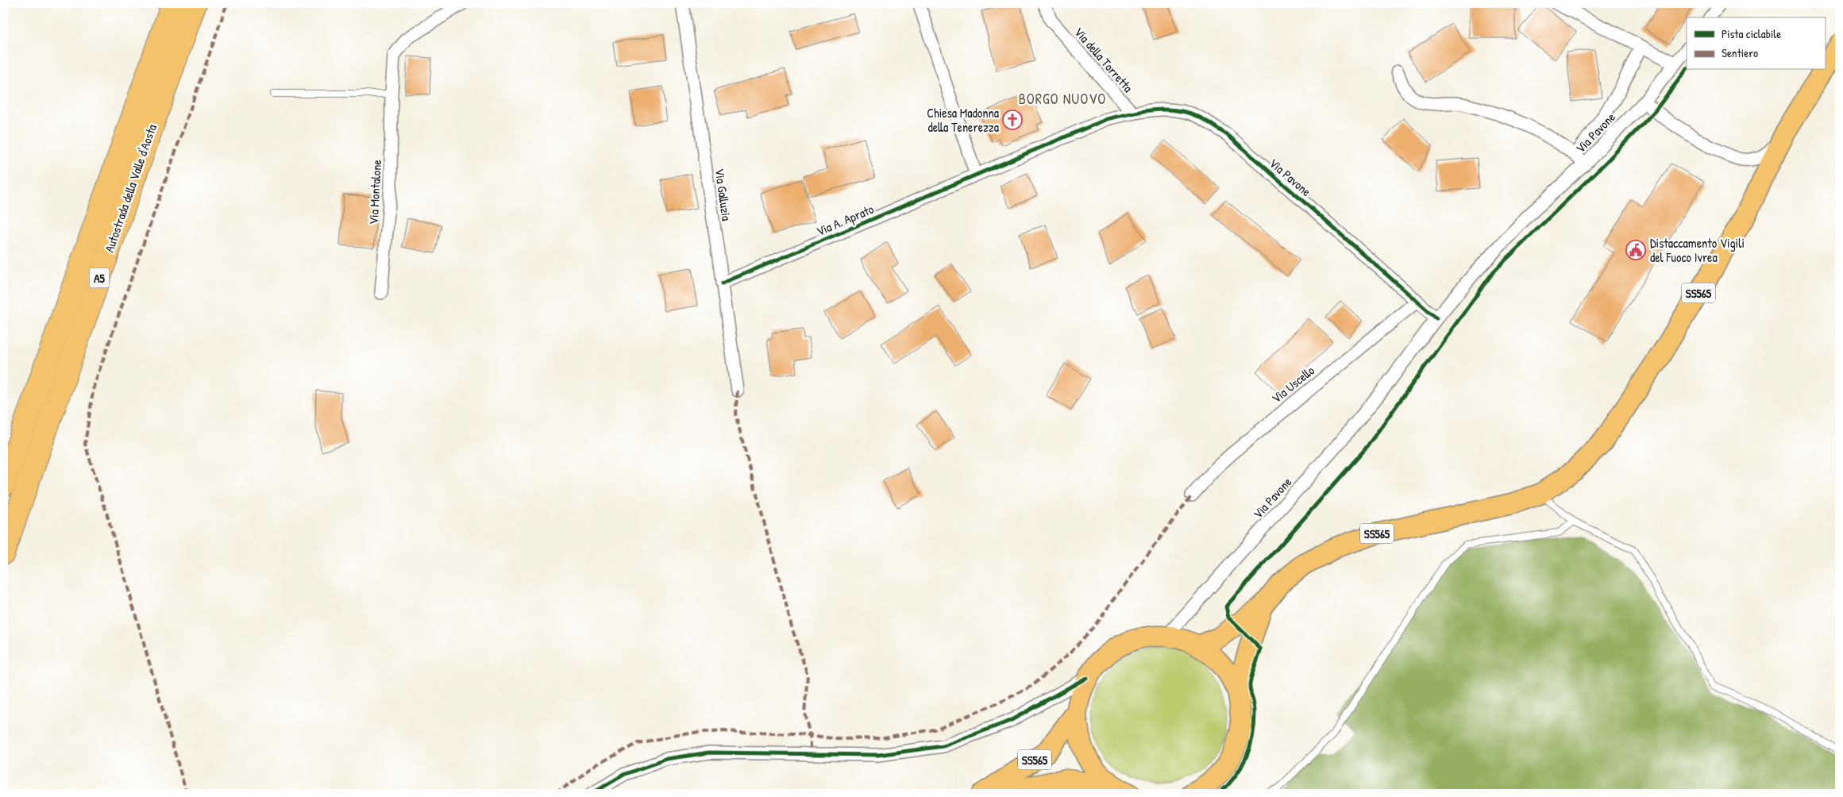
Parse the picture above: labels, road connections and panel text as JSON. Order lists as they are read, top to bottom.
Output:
{
  "streets": {
    "highway": ["Autostrada della Valle d'Aosta", "A5"],
    "main road": ["SS565"],
    "street": [
      "Via della Torretta",
      "Via Pavone",
      "Via Montalone",
      "Via Galluzia",
      "Via A. Aprato",
      "Via Uscello"
    ]
  },
  "crossings": [
    ["Via della Torretta", "Via Pavone"],
    ["Via Pavone", "Via A. Aprato"],
    ["Via Pavone", "SS565"],
    ["Via Pavone", "Via Uscello"],
    ["Via Galluzia", "Via A. Aprato"]
  ],
  "districts": ["BORGO NUOVO"],
  "places": {
    "church": ["Chiesa Madonna della Tenerezza"],
    "public building": ["Distaccamento Vigili del Fuoco Ivrea"]
  },
  "legend": ["Pista ciclabile", "Sentiero"]
}
